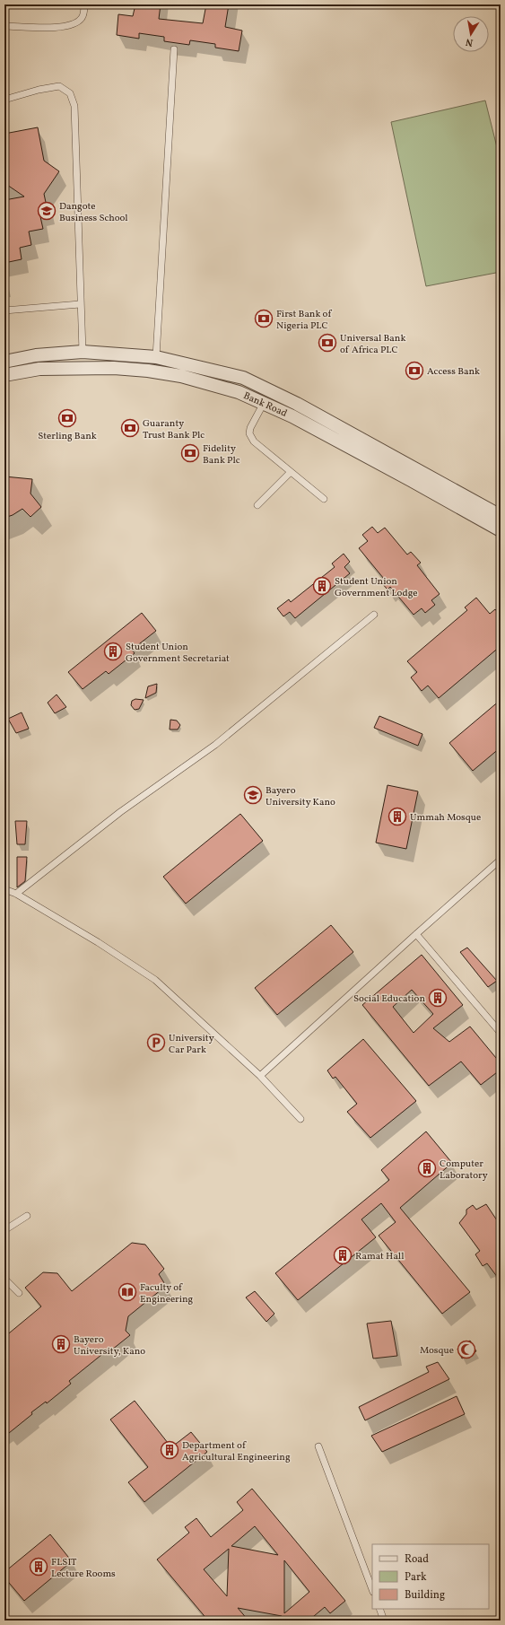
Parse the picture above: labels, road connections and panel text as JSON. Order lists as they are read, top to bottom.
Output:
{
  "streets": {
    "street": ["Bank Road"]
  },
  "places": {
    "school or university": ["Dangote Business School", "Bayero University Kano"],
    "bank": [
      "First Bank of Nigeria PLC",
      "Universal Bank of Africa PLC",
      "Access Bank",
      "Sterling Bank",
      "Guaranty Trust Bank Plc",
      "Fidelity Bank Plc"
    ],
    "building": [
      "Student Union Government Lodge",
      "Student Union Government Secretariat",
      "Ummah Mosque",
      "Social Education",
      "Computer Laboratory",
      "Ramat Hall",
      "Bayero University, Kano",
      "Department of Agricultural Engineering",
      "FLSIT Lecture Rooms"
    ],
    "parking": ["University Car Park"],
    "library": ["Faculty of Engineering"],
    "mosque": ["Mosque"]
  },
  "legend": ["Road", "Park", "Building"],
  "north": "bottom"
}
